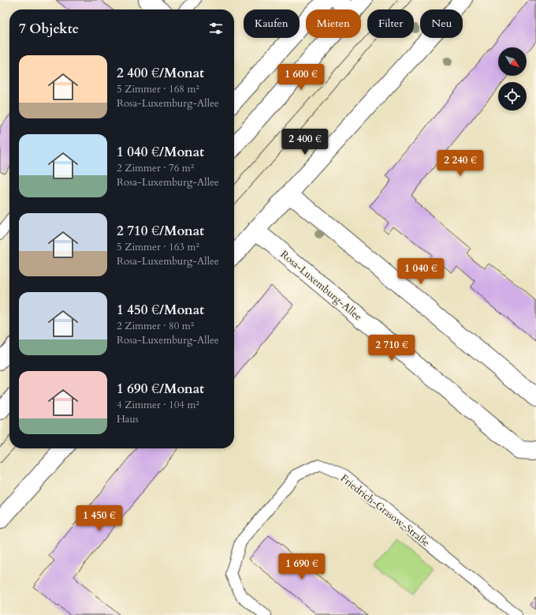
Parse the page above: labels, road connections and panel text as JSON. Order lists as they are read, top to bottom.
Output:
{
  "streets": {
    "street": ["Rosa-Luxemburg-Allee"],
    "lane": ["Friedrich-Grasow-Straße"]
  },
  "north": "bottom right",
  "page": {
    "chip": [
      "Kaufen",
      "Mieten",
      "Filter",
      "Neu"
    ],
    "heading": "7 Objekte",
    "list": [
      {
        "name": "2 400 €/Monat",
        "note": "5 Zimmer · 168 m² · Rosa-Luxemburg-Allee"
      },
      {
        "name": "1 040 €/Monat",
        "note": "2 Zimmer · 76 m² · Rosa-Luxemburg-Allee"
      },
      {
        "name": "2 710 €/Monat",
        "note": "5 Zimmer · 163 m² · Rosa-Luxemburg-Allee"
      },
      {
        "name": "1 450 €/Monat",
        "note": "2 Zimmer · 80 m² · Rosa-Luxemburg-Allee"
      },
      {
        "name": "1 690 €/Monat",
        "note": "4 Zimmer · 104 m² · Haus"
      }
    ],
    "price": [
      "1 600 €",
      "2 400 €",
      "2 240 €",
      "1 040 €",
      "2 710 €",
      "1 450 €",
      "1 690 €"
    ]
  }
}
